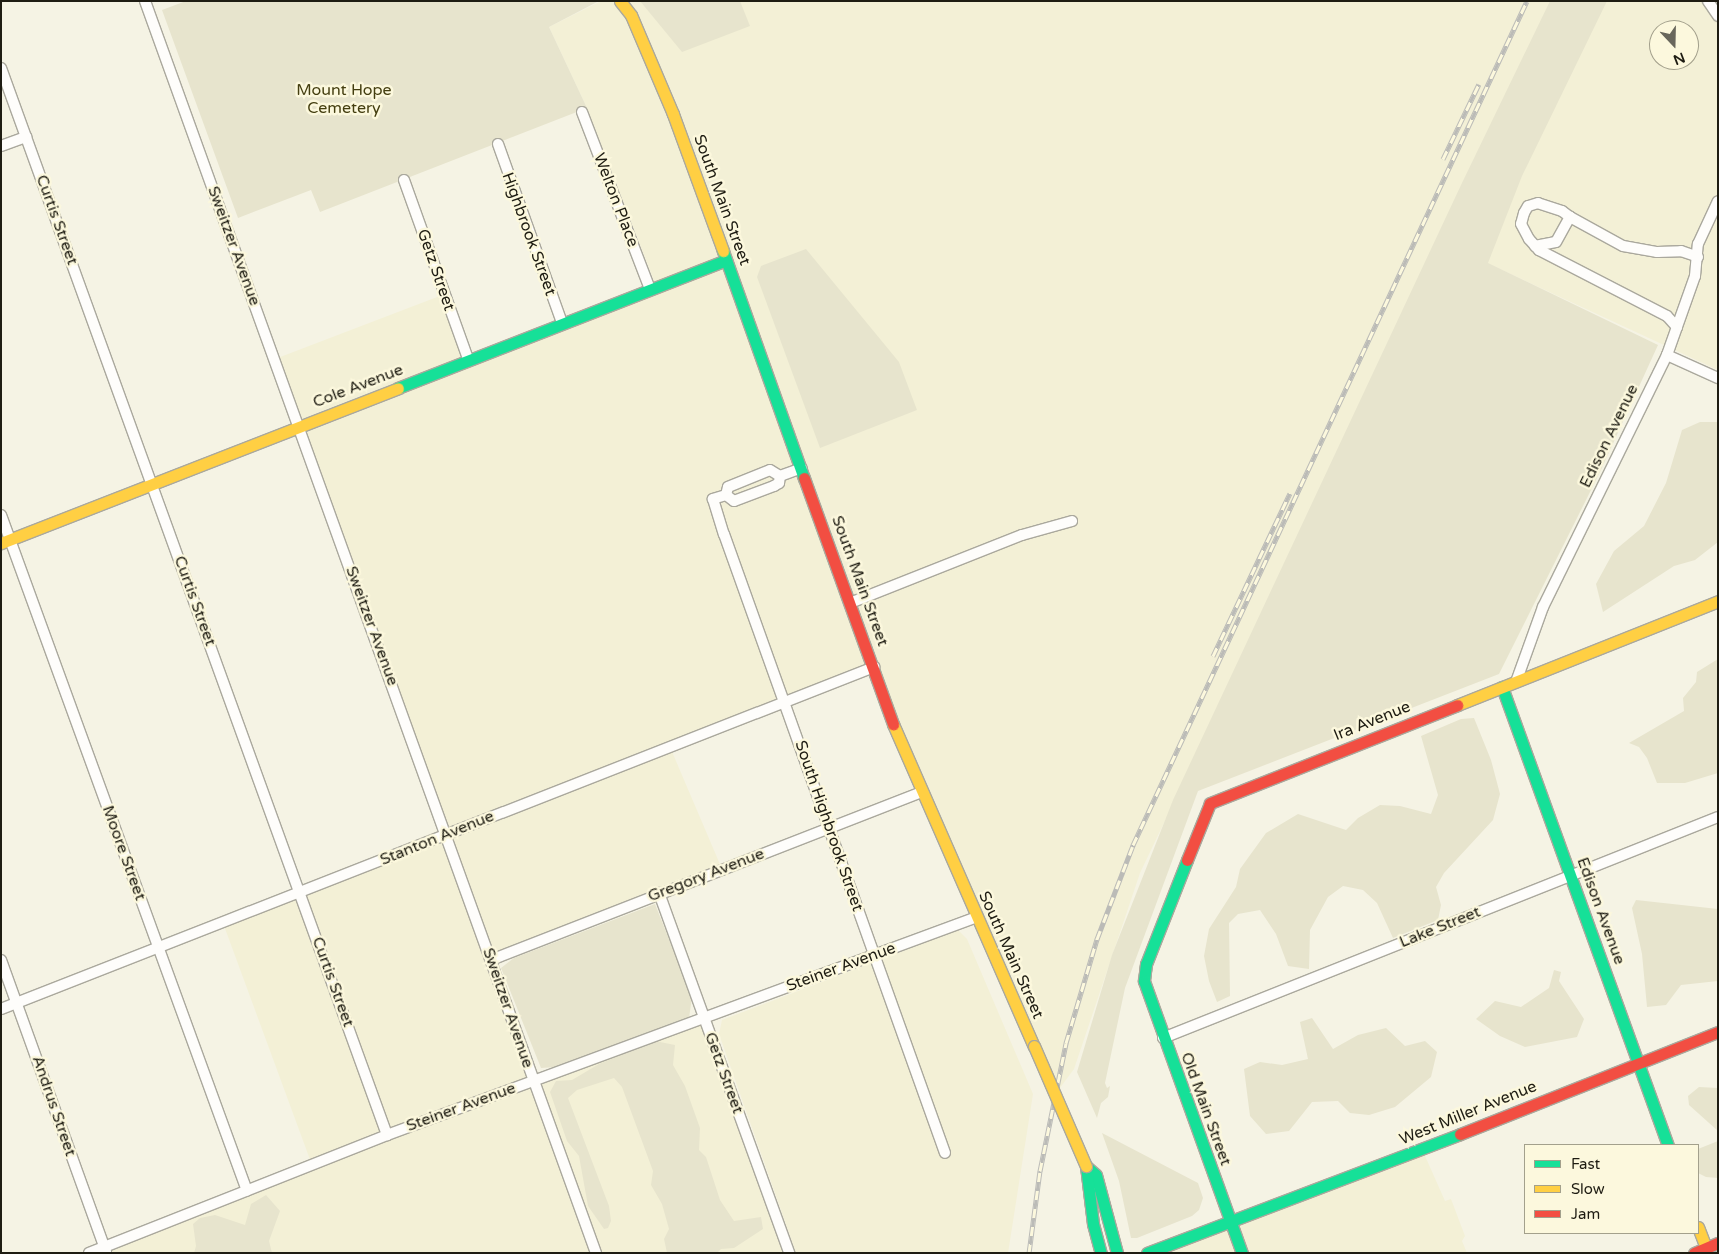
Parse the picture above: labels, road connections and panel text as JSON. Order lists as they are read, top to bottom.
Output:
{
  "streets": {
    "main road": [
      "South Main Street",
      "Cole Avenue",
      "Edison Avenue",
      "Ira Avenue",
      "Old Main Street",
      "West Miller Avenue"
    ],
    "street": [
      "Welton Place",
      "Curtis Street",
      "Highbrook Street",
      "Sweitzer Avenue",
      "Getz Street",
      "South Highbrook Street",
      "Stanton Avenue",
      "Moore Street",
      "Gregory Avenue",
      "Lake Street",
      "Steiner Avenue",
      "Andrus Street"
    ]
  },
  "crossings": [
    ["Welton Place", "Cole Avenue"],
    ["South Main Street", "Cole Avenue"],
    ["South Main Street", "Stanton Avenue"],
    ["South Main Street", "Gregory Avenue"],
    ["South Main Street", "Steiner Avenue"],
    ["Curtis Street", "Cole Avenue"],
    ["Curtis Street", "Stanton Avenue"],
    ["Curtis Street", "Steiner Avenue"],
    ["Highbrook Street", "Cole Avenue"],
    ["Sweitzer Avenue", "Cole Avenue"],
    ["Sweitzer Avenue", "Stanton Avenue"],
    ["Sweitzer Avenue", "Gregory Avenue"],
    ["Sweitzer Avenue", "Steiner Avenue"],
    ["Getz Street", "Cole Avenue"],
    ["Getz Street", "Gregory Avenue"],
    ["Getz Street", "Steiner Avenue"],
    ["Cole Avenue", "Moore Street"],
    ["Edison Avenue", "Ira Avenue"],
    ["Edison Avenue", "Lake Street"],
    ["Edison Avenue", "West Miller Avenue"],
    ["Ira Avenue", "Old Main Street"],
    ["South Highbrook Street", "Stanton Avenue"],
    ["South Highbrook Street", "Gregory Avenue"],
    ["South Highbrook Street", "Steiner Avenue"],
    ["Stanton Avenue", "Moore Street"],
    ["Stanton Avenue", "Andrus Street"],
    ["Moore Street", "Steiner Avenue"],
    ["Lake Street", "Old Main Street"],
    ["Steiner Avenue", "Andrus Street"],
    ["Old Main Street", "West Miller Avenue"]
  ],
  "parks": ["Mount Hope Cemetery"],
  "legend": ["Fast", "Slow", "Jam"],
  "north": "bottom"
}
